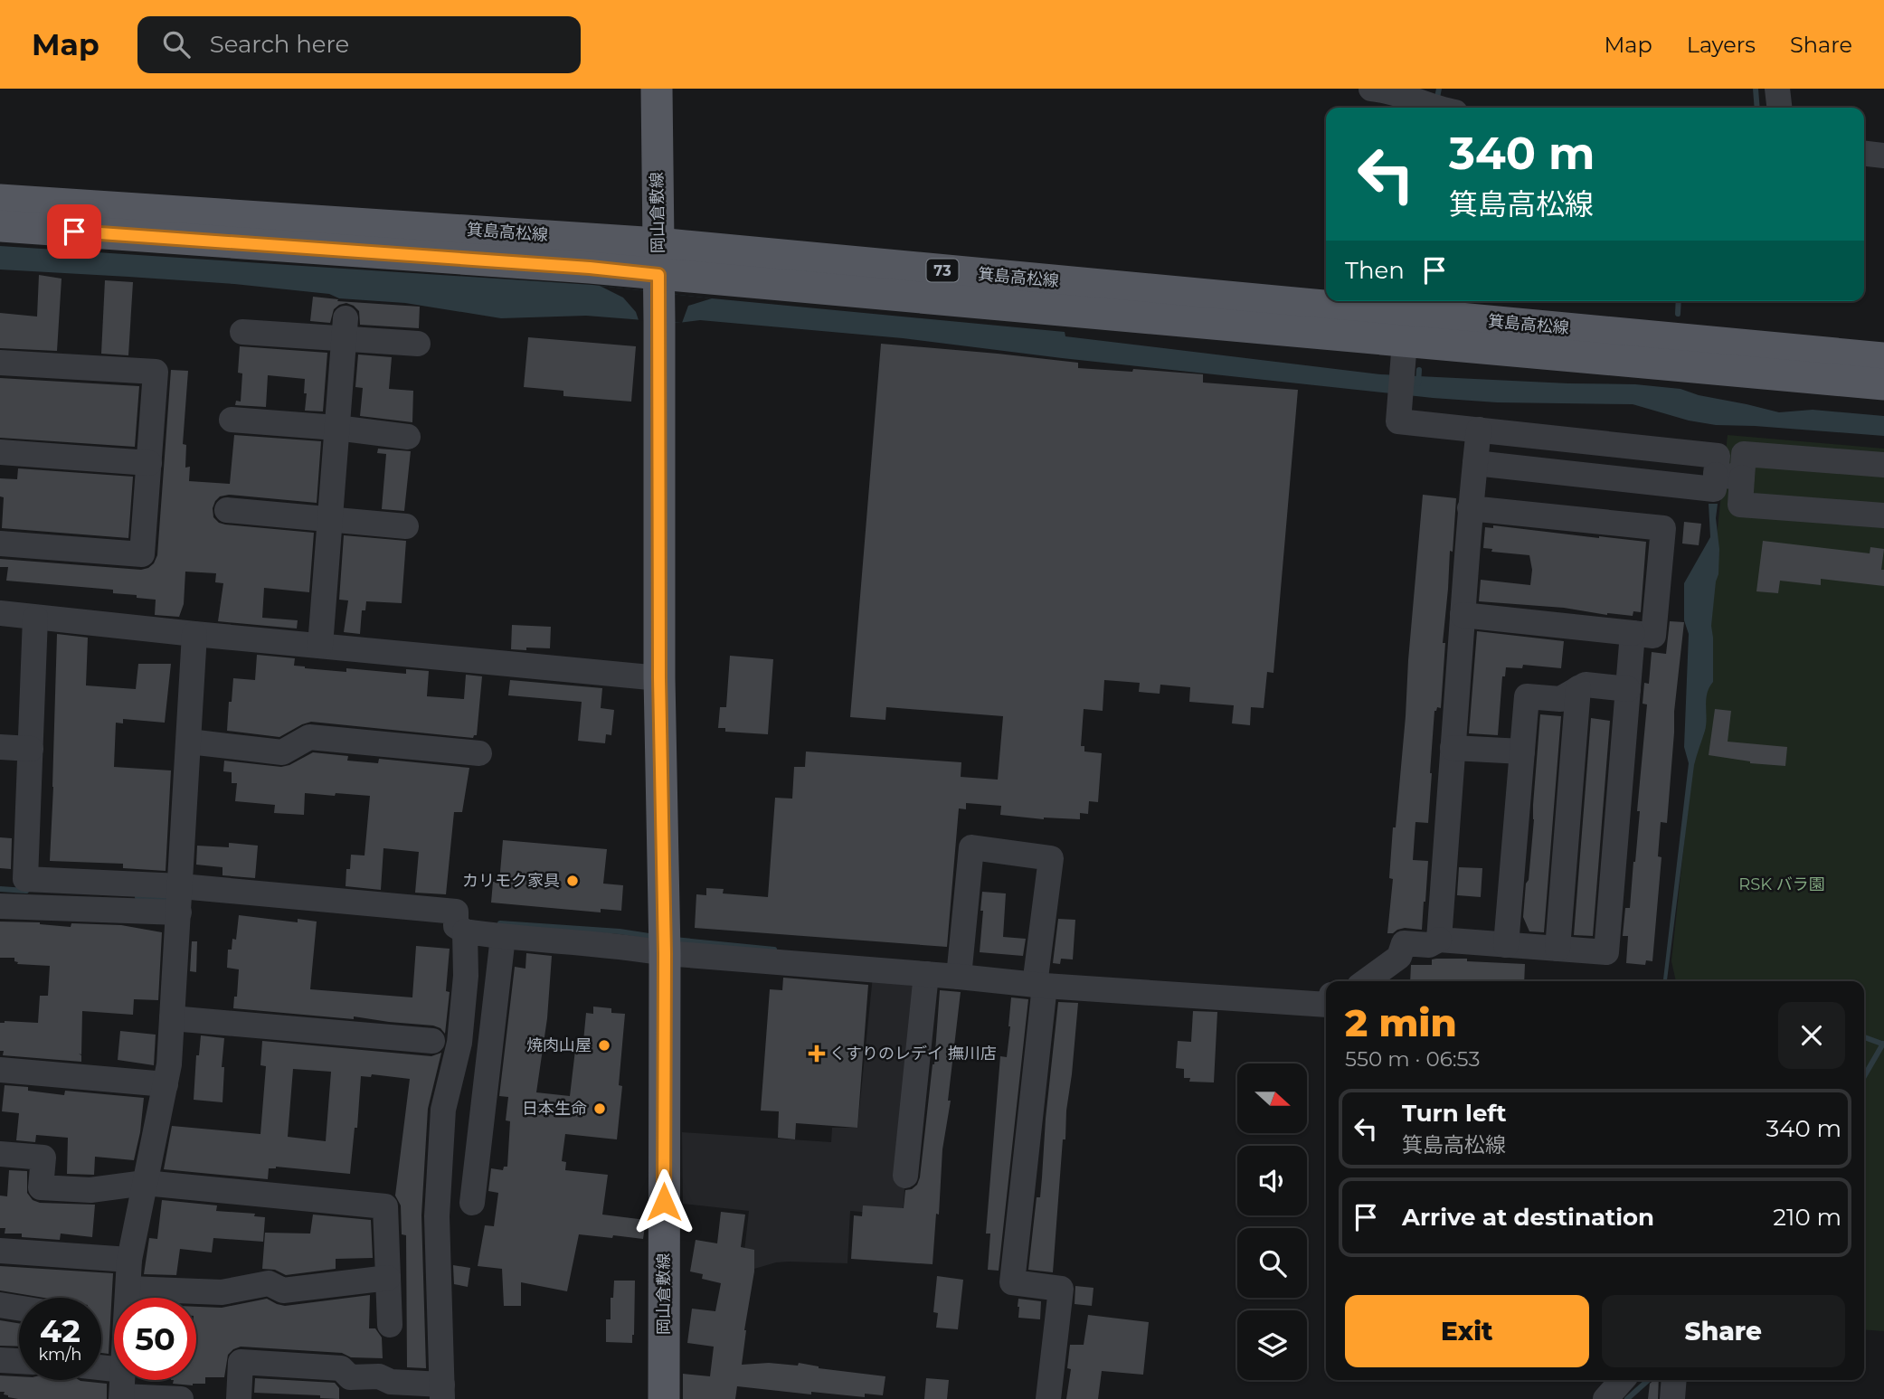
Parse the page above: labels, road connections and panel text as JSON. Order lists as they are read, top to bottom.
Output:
{
  "streets": {
    "main road": ["岡山倉敷線", "箕島高松線", "73"]
  },
  "crossings": [
    ["岡山倉敷線", "箕島高松線"]
  ],
  "parks": ["RSK バラ園"],
  "places": {
    "other": ["カリモク家具", "焼肉山屋", "日本生命"],
    "health": ["くすりのレデイ 撫川店"]
  },
  "north": "right",
  "page": {
    "header": "Map",
    "search": "Search here",
    "nav": ["Map", "Layers", "Share"],
    "turn": ["340 m", "箕島高松線"],
    "then": "Then",
    "heading": ["2 min", "550 m · 06:53"],
    "list": [
      {
        "name": "Turn left",
        "note": "箕島高松線",
        "value": "340 m"
      },
      {
        "name": "Arrive at destination",
        "value": "210 m"
      }
    ],
    "buttons": ["Exit", "Share"],
    "speed": "42 km/h",
    "limit": "50"
  }
}
